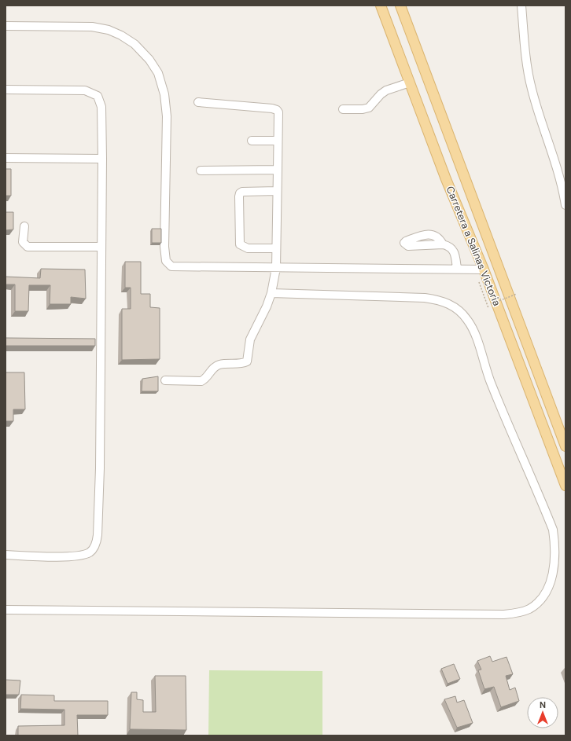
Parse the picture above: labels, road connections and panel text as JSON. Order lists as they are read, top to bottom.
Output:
{
  "streets": {
    "main road": ["Carretera a Salinas Victoria"]
  },
  "north": "top"
}
